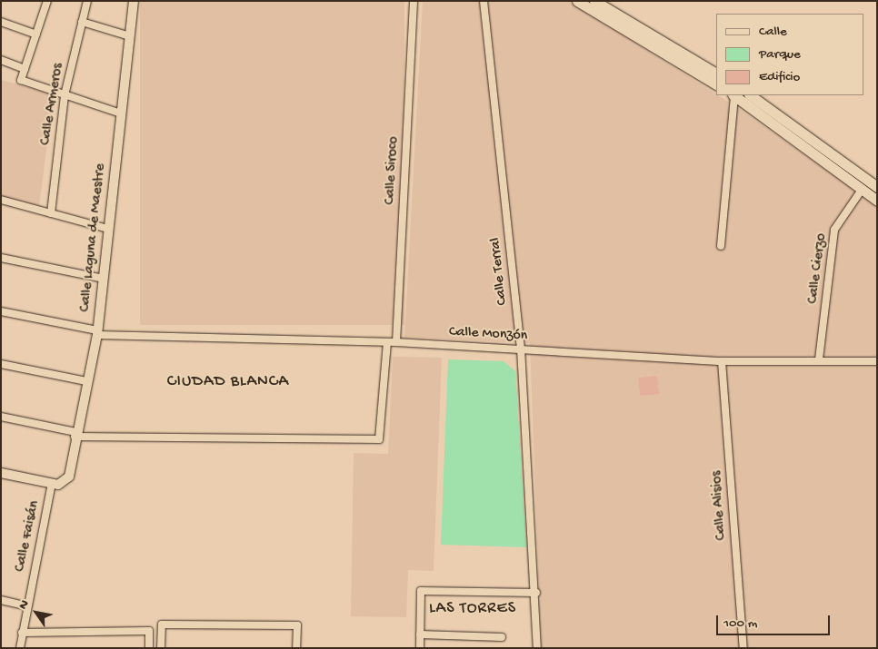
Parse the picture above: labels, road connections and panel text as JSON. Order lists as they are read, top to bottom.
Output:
{
  "streets": {
    "street": [
      "Calle Armeros",
      "Calle Siroco",
      "Calle Laguna de Maestre",
      "Calle Cierzo",
      "Calle Terral",
      "Calle Monzón",
      "Calle Alisios",
      "Calle Faisán"
    ]
  },
  "crossings": [
    ["Calle Siroco", "Calle Monzón"],
    ["Calle Laguna de Maestre", "Calle Monzón"],
    ["Calle Laguna de Maestre", "Calle Faisán"],
    ["Calle Cierzo", "Calle Monzón"],
    ["Calle Terral", "Calle Monzón"],
    ["Calle Monzón", "Calle Alisios"]
  ],
  "districts": ["CIUDAD BLANCA", "LAS TORRES"],
  "legend": ["Calle", "Parque", "Edificio"],
  "scale_bar": "100 m",
  "north": "top left"
}
